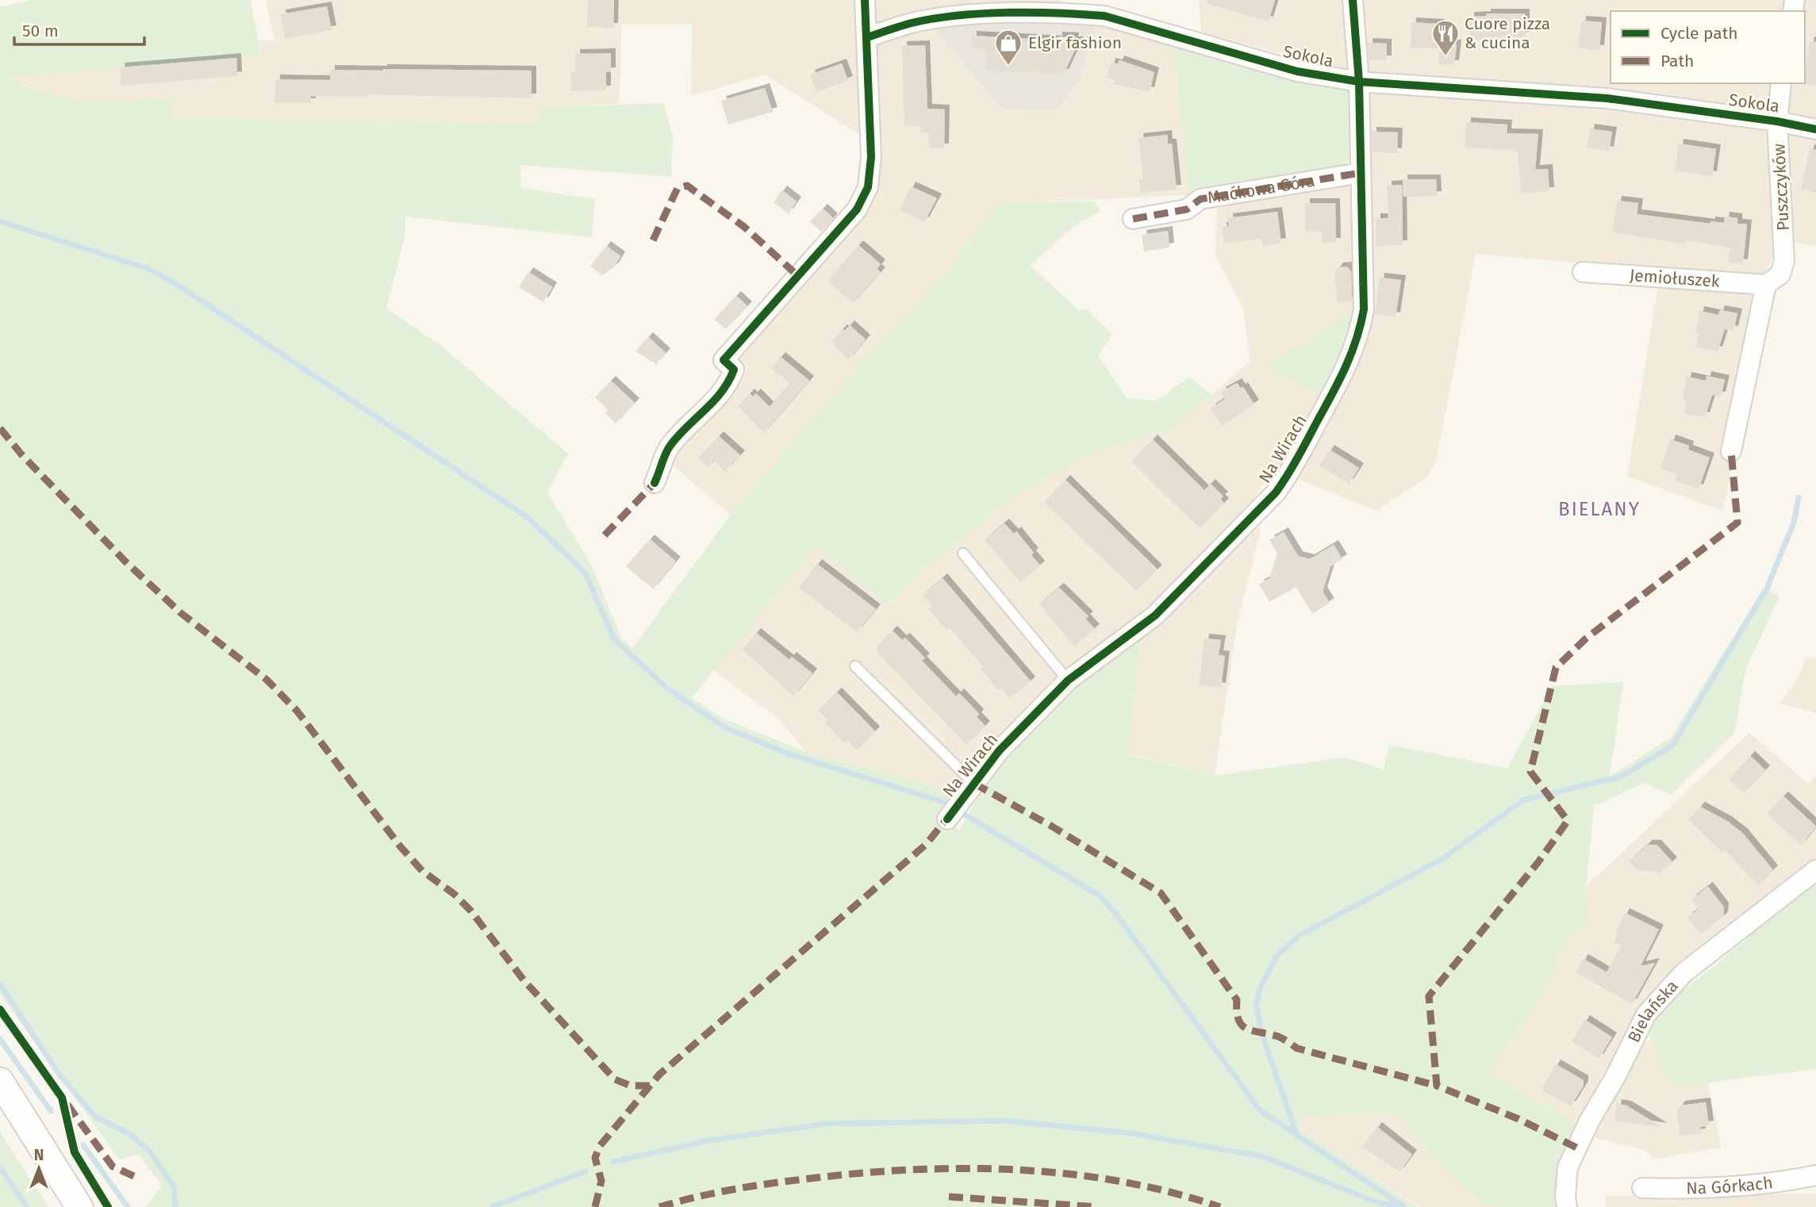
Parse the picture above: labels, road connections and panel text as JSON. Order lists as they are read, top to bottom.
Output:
{
  "streets": {
    "street": [
      "Sokola",
      "Puszczyków",
      "Maćkowa Góra",
      "Jemiołuszek",
      "Na Wirach",
      "Bielańska",
      "Na Górkach"
    ]
  },
  "crossings": [
    ["Sokola", "Puszczyków"],
    ["Sokola", "Na Wirach"],
    ["Puszczyków", "Jemiołuszek"],
    ["Maćkowa Góra", "Na Wirach"]
  ],
  "districts": ["BIELANY"],
  "places": {
    "restaurant": ["Cuore pizza & cucina"],
    "shop": ["Elgir fashion"]
  },
  "legend": ["Cycle path", "Path"],
  "scale_bar": "50 m",
  "north": "top"
}
